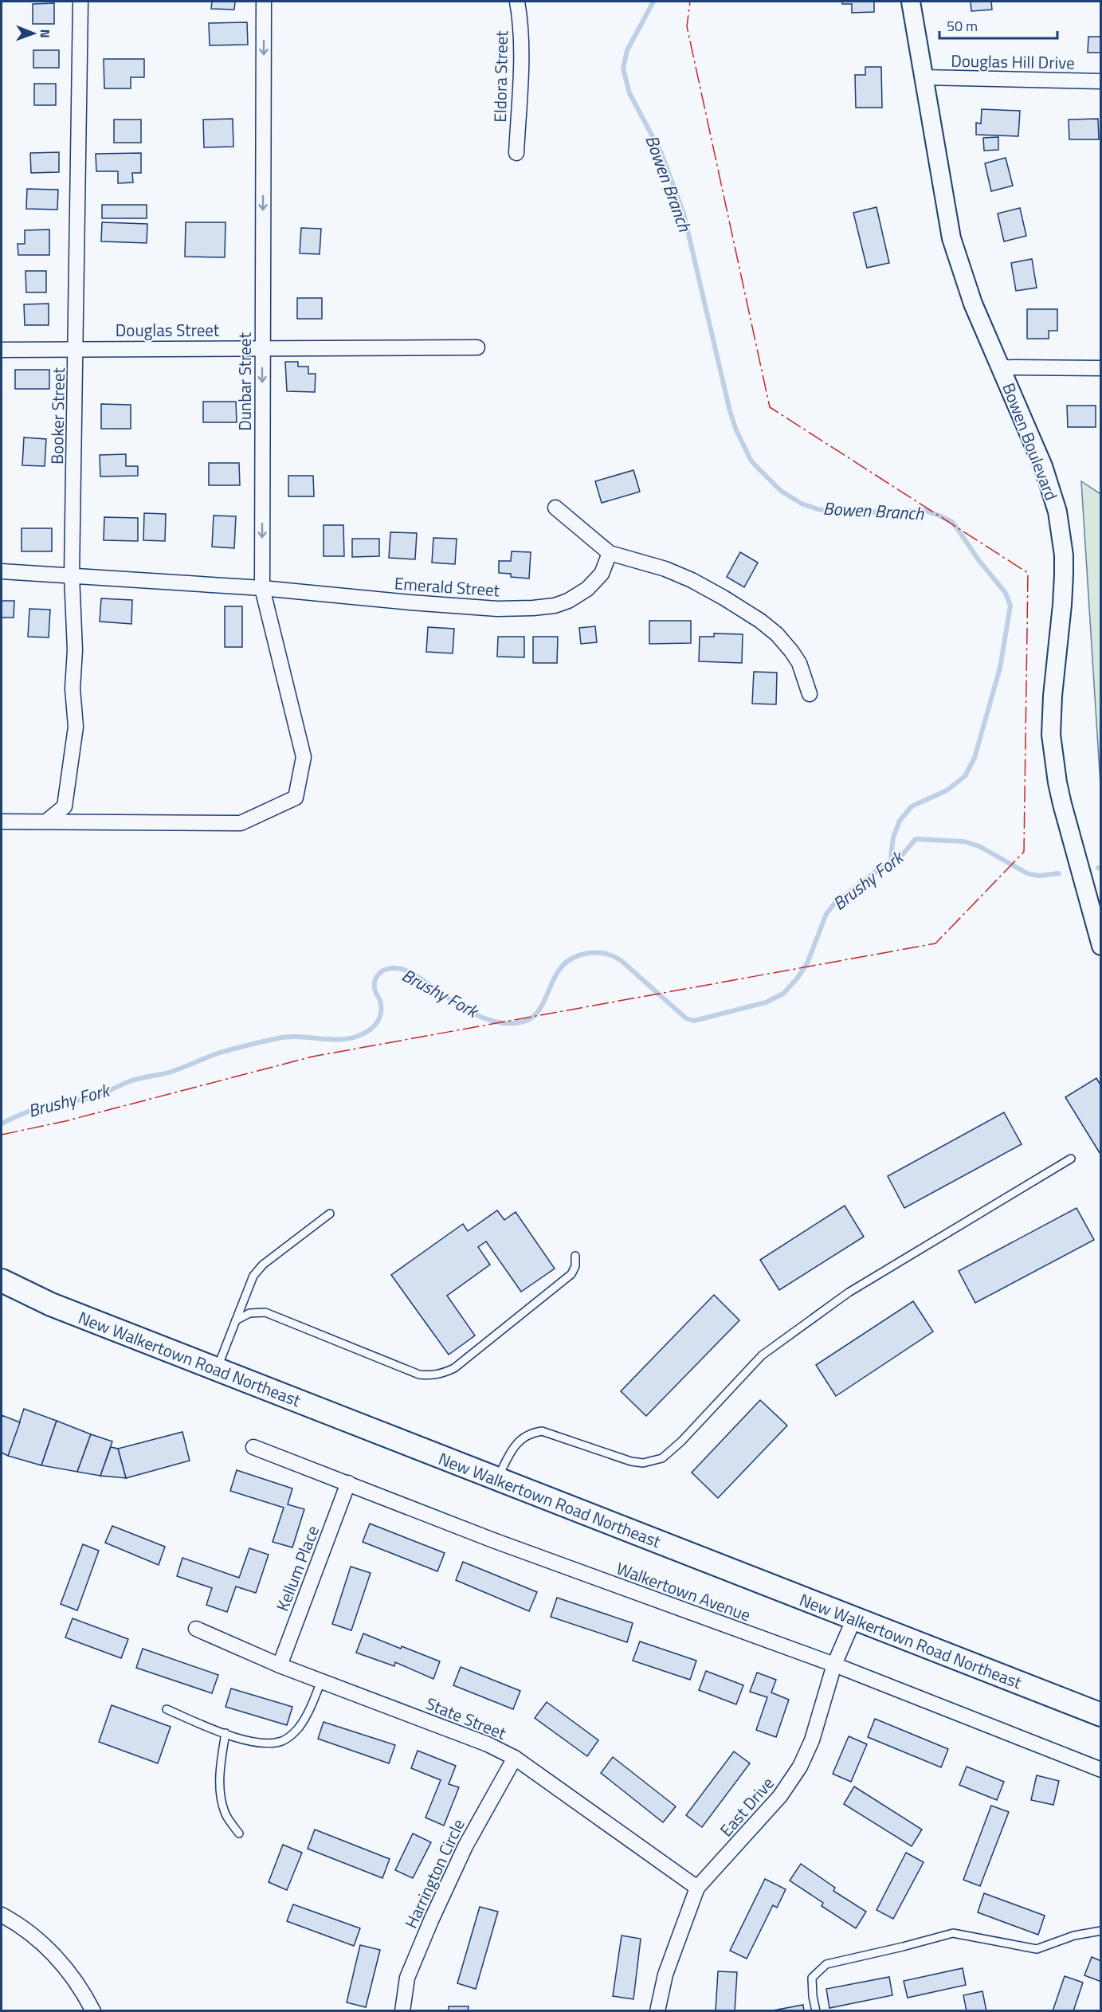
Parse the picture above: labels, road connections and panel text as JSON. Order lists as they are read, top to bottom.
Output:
{
  "streets": {
    "main road": ["New Walkertown Road Northeast"],
    "street": [
      "Douglas Hill Drive",
      "Eldora Street",
      "Douglas Street",
      "Dunbar Street",
      "Booker Street",
      "Bowen Boulevard",
      "Emerald Street",
      "Kellum Place",
      "Walkertown Avenue",
      "State Street",
      "East Drive",
      "Harrington Circle"
    ]
  },
  "crossings": [
    ["Douglas Hill Drive", "Bowen Boulevard"],
    ["Douglas Street", "Dunbar Street"],
    ["Douglas Street", "Booker Street"],
    ["Dunbar Street", "Booker Street"],
    ["Dunbar Street", "Emerald Street"],
    ["Booker Street", "Emerald Street"],
    ["New Walkertown Road Northeast", "East Drive"],
    ["Kellum Place", "Walkertown Avenue"],
    ["Kellum Place", "State Street"],
    ["Walkertown Avenue", "East Drive"],
    ["State Street", "East Drive"],
    ["State Street", "Harrington Circle"]
  ],
  "one_way": ["Dunbar Street"],
  "water": ["Bowen Branch", "Brushy Fork"],
  "scale_bar": "50 m",
  "north": "right"
}
